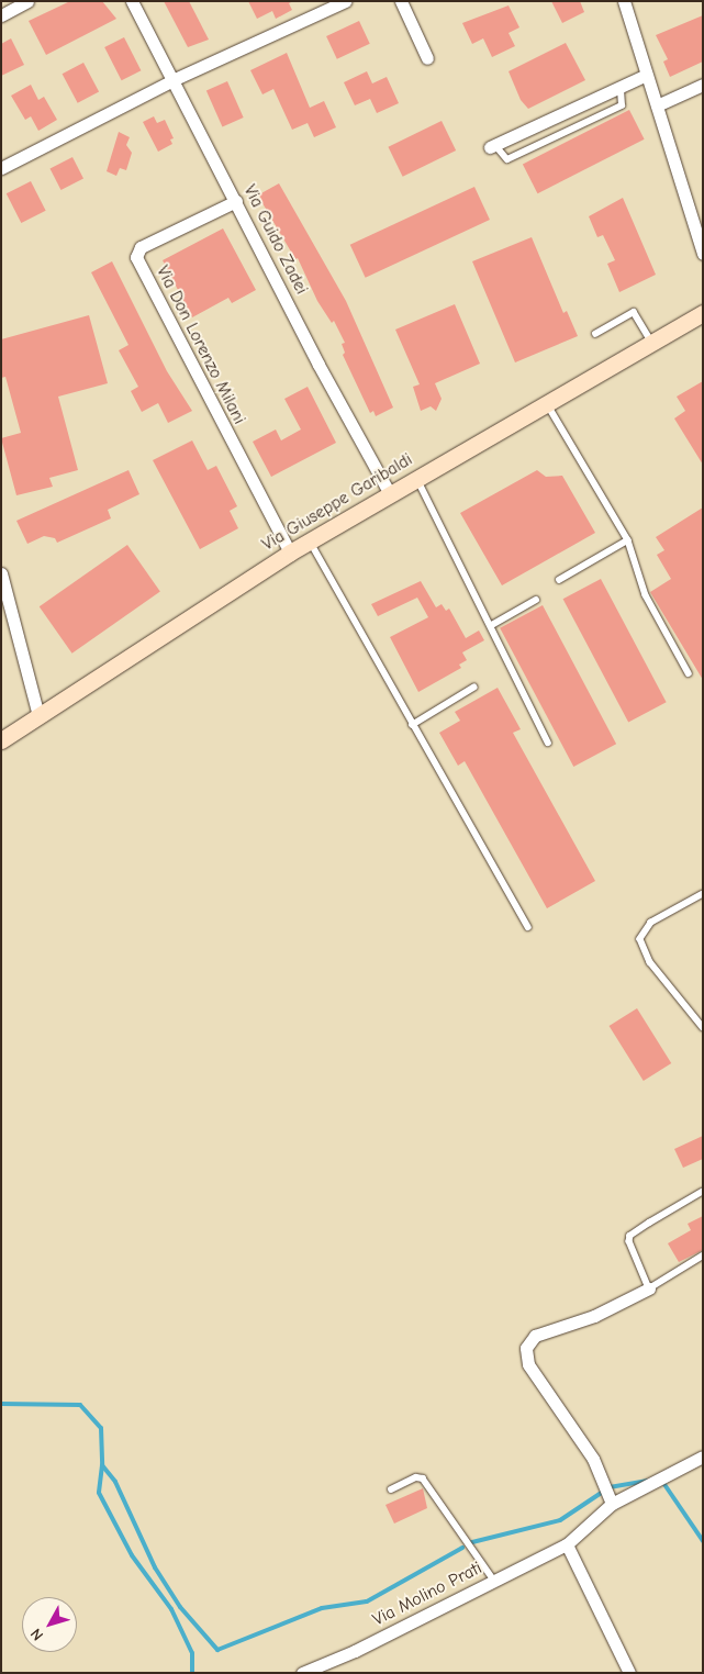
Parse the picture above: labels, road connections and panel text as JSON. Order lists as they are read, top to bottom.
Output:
{
  "streets": {
    "street": [
      "Via Guido Zadei",
      "Via Don Lorenzo Milani",
      "Via Giuseppe Garibaldi",
      "Via Molino Prati"
    ]
  },
  "crossings": [
    ["Via Guido Zadei", "Via Don Lorenzo Milani"],
    ["Via Guido Zadei", "Via Giuseppe Garibaldi"],
    ["Via Don Lorenzo Milani", "Via Giuseppe Garibaldi"]
  ],
  "north": "bottom left"
}
